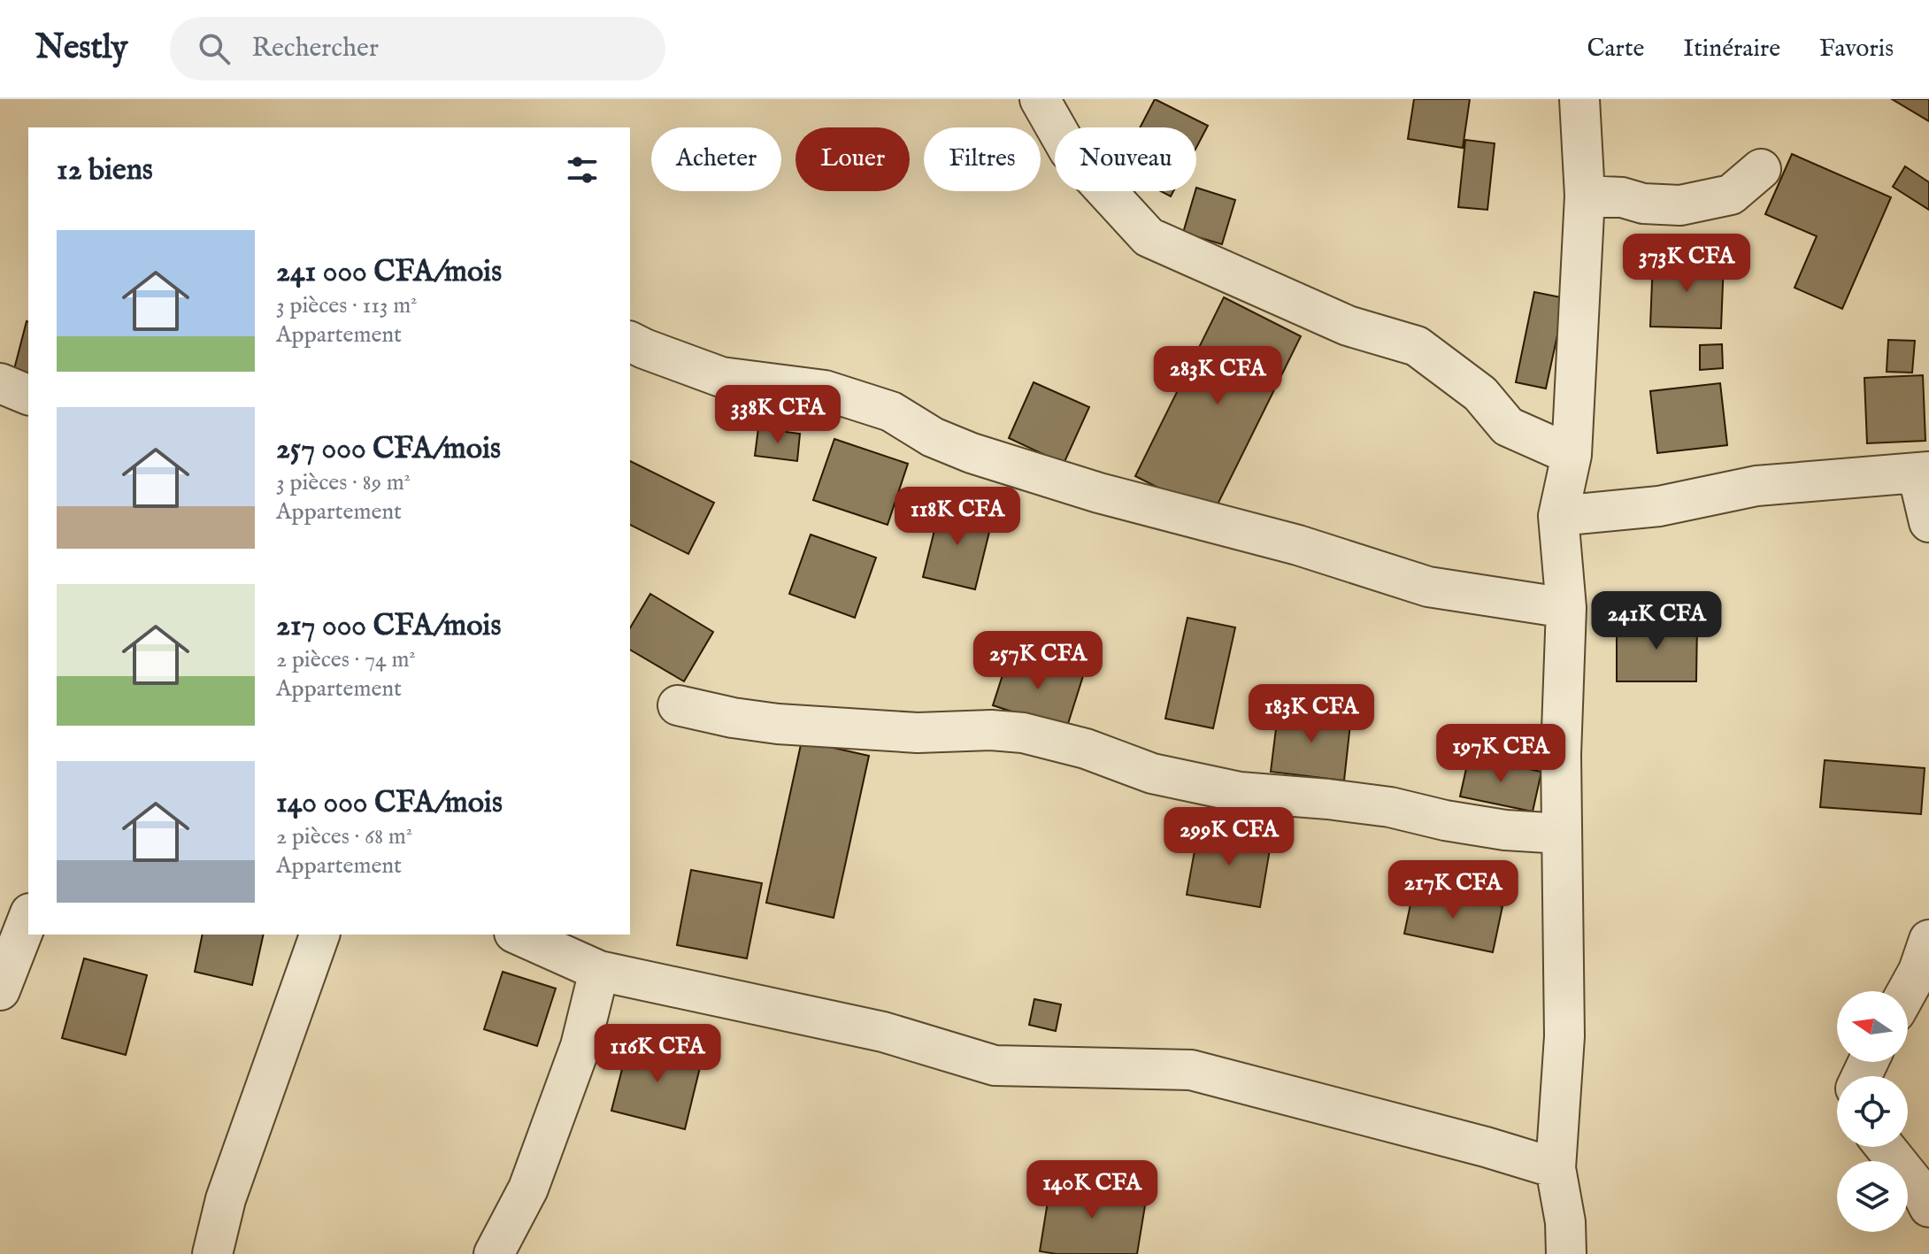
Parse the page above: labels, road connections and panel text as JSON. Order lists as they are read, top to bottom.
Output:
{
  "north": "left",
  "page": {
    "header": "Nestly",
    "search": "Rechercher",
    "nav": ["Carte", "Itinéraire", "Favoris"],
    "chip": [
      "Acheter",
      "Louer",
      "Filtres",
      "Nouveau"
    ],
    "heading": "12 biens",
    "list": [
      {
        "name": "241 000 CFA/mois",
        "note": "3 pièces · 113 m² · Appartement"
      },
      {
        "name": "257 000 CFA/mois",
        "note": "3 pièces · 89 m² · Appartement"
      },
      {
        "name": "217 000 CFA/mois",
        "note": "2 pièces · 74 m² · Appartement"
      },
      {
        "name": "140 000 CFA/mois",
        "note": "2 pièces · 68 m² · Appartement"
      }
    ],
    "price": [
      "373K CFA",
      "283K CFA",
      "338K CFA",
      "118K CFA",
      "241K CFA",
      "257K CFA",
      "183K CFA",
      "197K CFA",
      "299K CFA",
      "217K CFA",
      "116K CFA",
      "140K CFA"
    ]
  }
}
